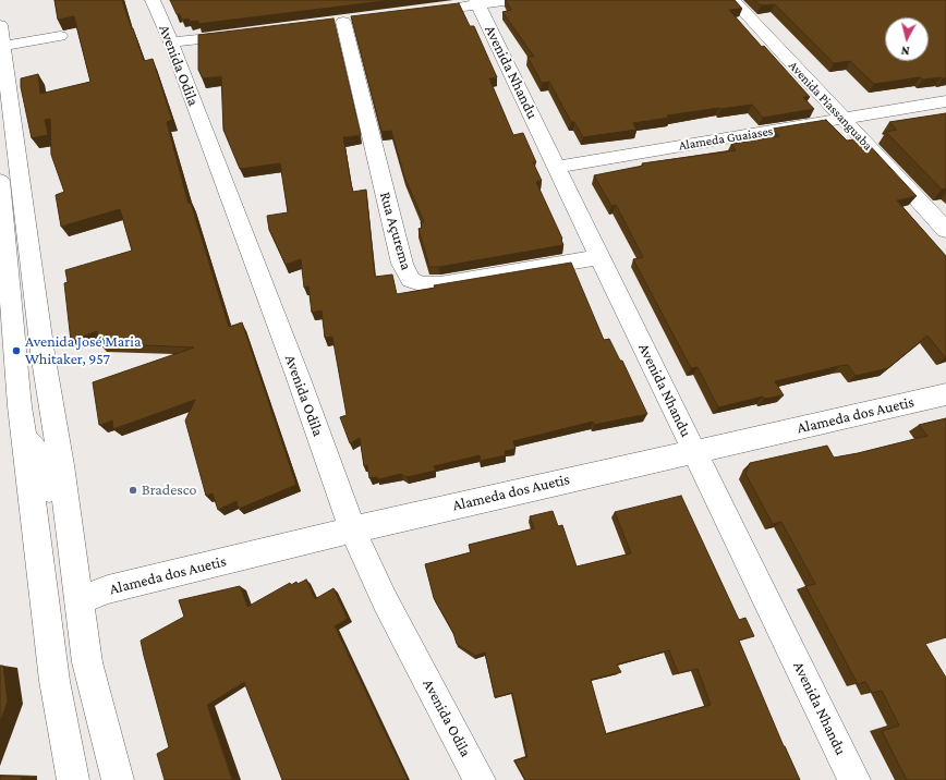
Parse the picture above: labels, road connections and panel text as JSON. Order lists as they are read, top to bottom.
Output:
{
  "streets": {
    "street": [
      "Avenida Odila",
      "Avenida Nhandu",
      "Avenida Piassanguaba",
      "Alameda Guaiases",
      "Rua Açurema",
      "Alameda dos Auetis"
    ]
  },
  "crossings": [
    ["Avenida Odila", "Alameda dos Auetis"],
    ["Avenida Nhandu", "Alameda Guaiases"],
    ["Avenida Nhandu", "Rua Açurema"],
    ["Avenida Nhandu", "Alameda dos Auetis"],
    ["Avenida Piassanguaba", "Alameda Guaiases"]
  ],
  "places": ["Avenida José Maria Whitaker, 957", "Bradesco"],
  "north": "bottom"
}
